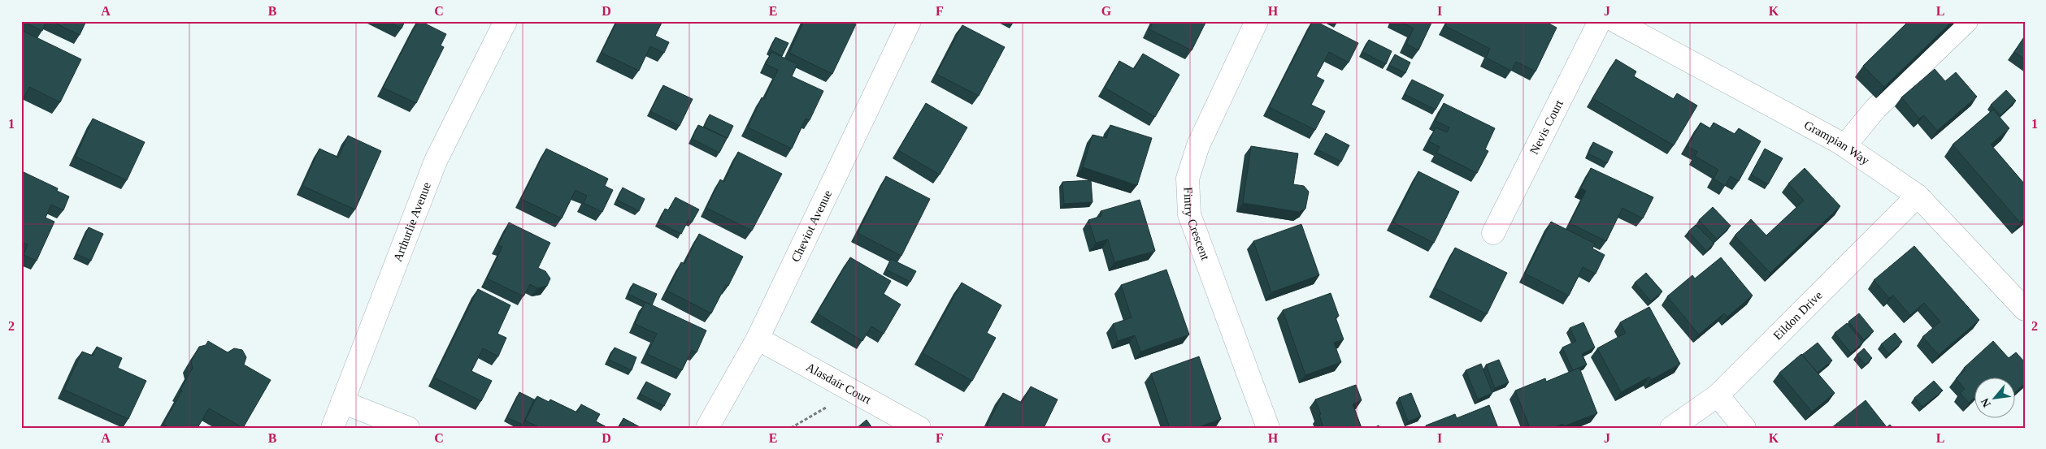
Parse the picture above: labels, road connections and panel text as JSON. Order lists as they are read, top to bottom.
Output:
{
  "streets": {
    "street": [
      "Nevis Court",
      "Grampian Way",
      "Arthurlie Avenue",
      "Fintry Crescent",
      "Cheviot Avenue",
      "Eildon Drive",
      "Alasdair Court"
    ]
  },
  "crossings": [
    ["Grampian Way", "Eildon Drive"],
    ["Cheviot Avenue", "Alasdair Court"]
  ],
  "north": "bottom left",
  "grid": {
    "columns": [
      "A",
      "B",
      "C",
      "D",
      "E",
      "F",
      "G",
      "H",
      "I",
      "J",
      "K",
      "L"
    ],
    "rows": ["1", "2"]
  }
}
